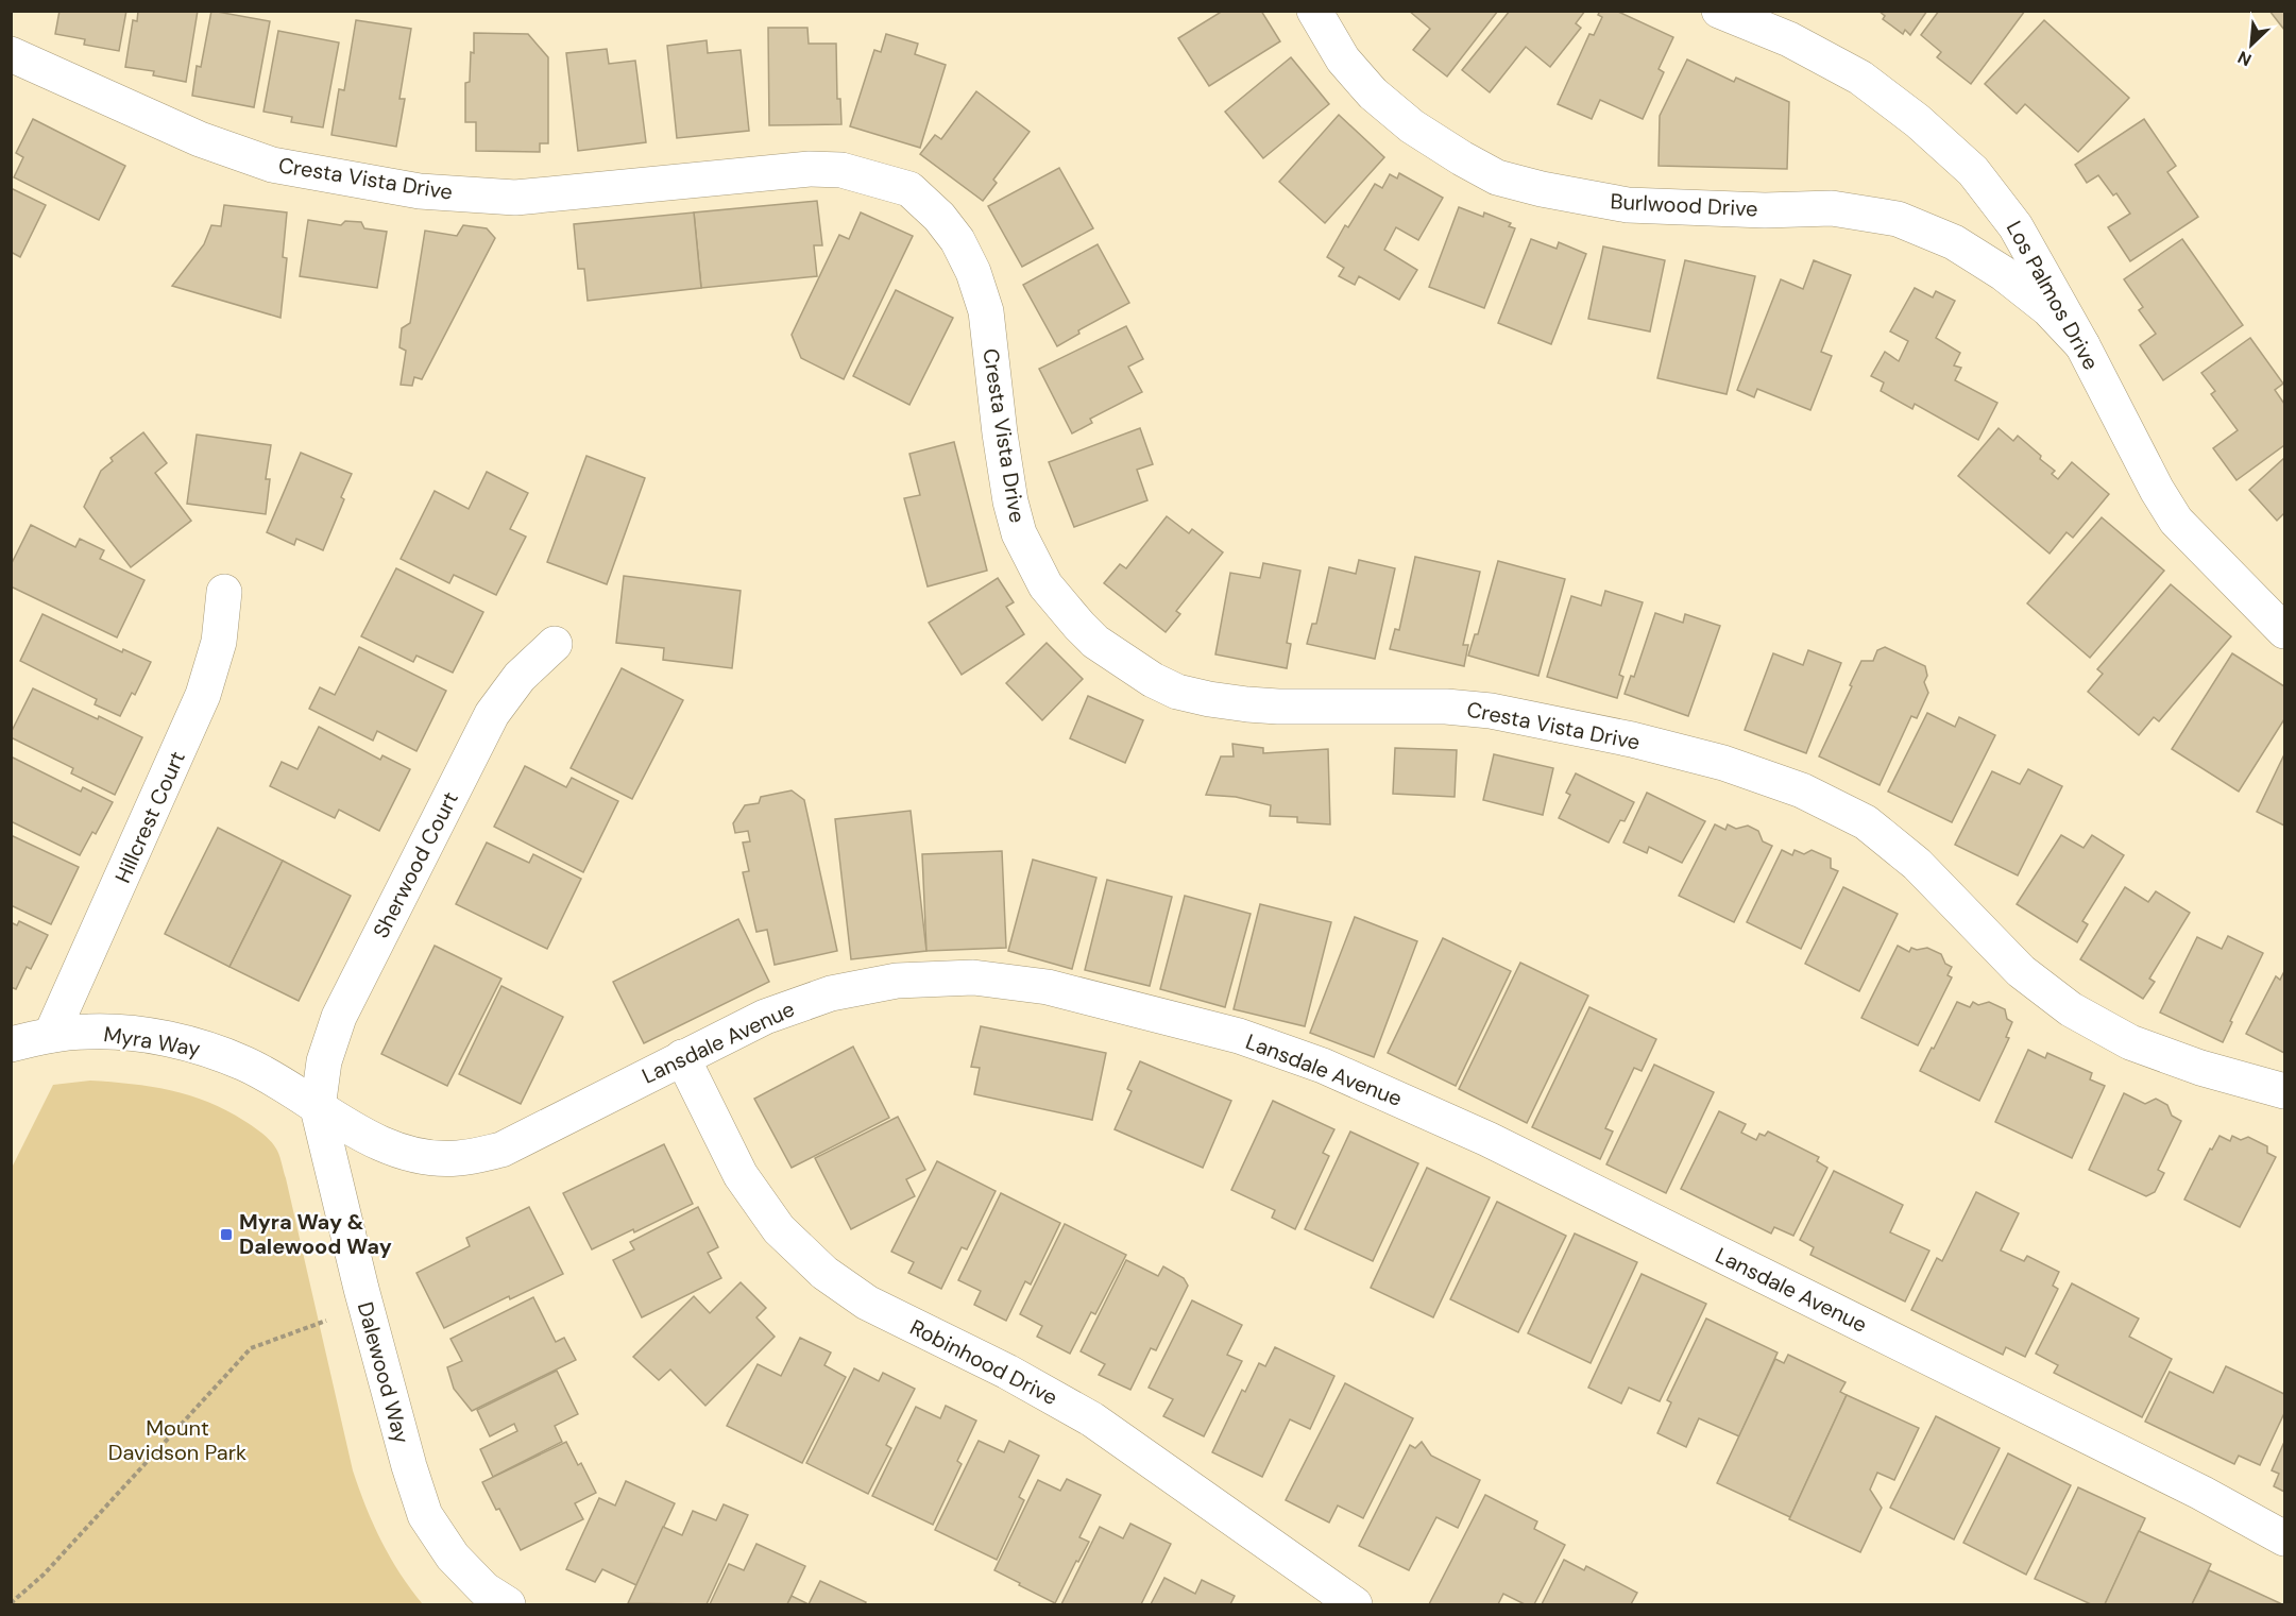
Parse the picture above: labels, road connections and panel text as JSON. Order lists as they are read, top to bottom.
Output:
{
  "streets": {
    "street": [
      "Cresta Vista Drive",
      "Burlwood Drive",
      "Los Palmos Drive",
      "Hillcrest Court",
      "Sherwood Court",
      "Myra Way",
      "Lansdale Avenue",
      "Robinhood Drive",
      "Dalewood Way"
    ]
  },
  "crossings": [
    ["Burlwood Drive", "Los Palmos Drive"],
    ["Hillcrest Court", "Myra Way"],
    ["Sherwood Court", "Myra Way"],
    ["Sherwood Court", "Lansdale Avenue"],
    ["Sherwood Court", "Dalewood Way"],
    ["Myra Way", "Lansdale Avenue"],
    ["Myra Way", "Dalewood Way"],
    ["Lansdale Avenue", "Robinhood Drive"],
    ["Lansdale Avenue", "Dalewood Way"]
  ],
  "parks": ["Mount Davidson Park"],
  "places": {
    "transit": ["Myra Way & Dalewood Way"]
  },
  "north": "bottom left"
}
